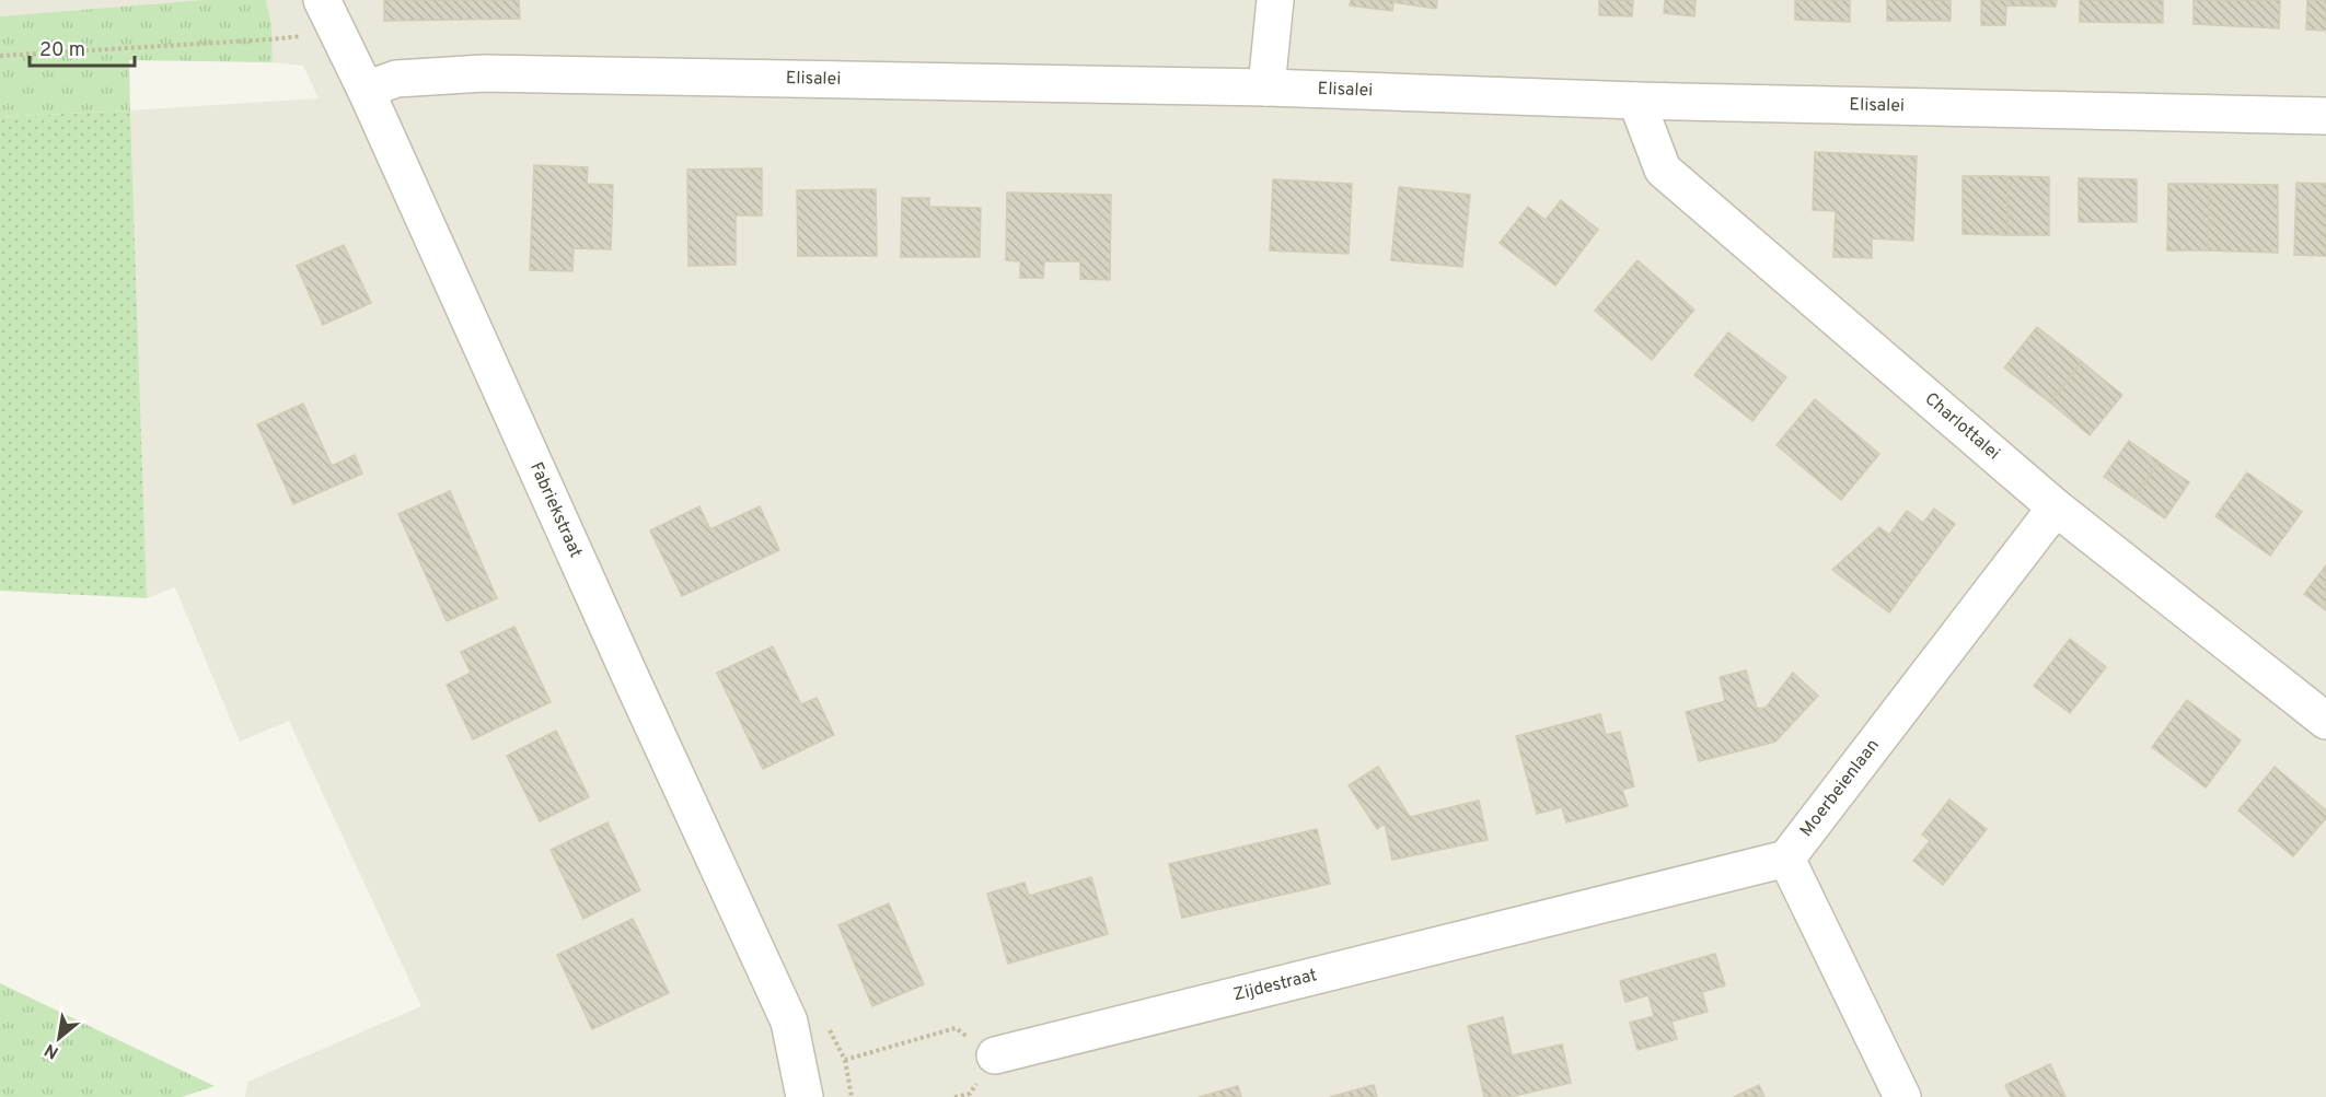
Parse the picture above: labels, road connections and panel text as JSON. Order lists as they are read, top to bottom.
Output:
{
  "streets": {
    "street": [
      "Elisalei",
      "Charlottalei",
      "Fabriekstraat",
      "Moerbeienlaan",
      "Zijdestraat"
    ]
  },
  "crossings": [
    ["Elisalei", "Charlottalei"],
    ["Elisalei", "Fabriekstraat"],
    ["Charlottalei", "Moerbeienlaan"],
    ["Moerbeienlaan", "Zijdestraat"]
  ],
  "scale_bar": "20 m",
  "north": "bottom left"
}
